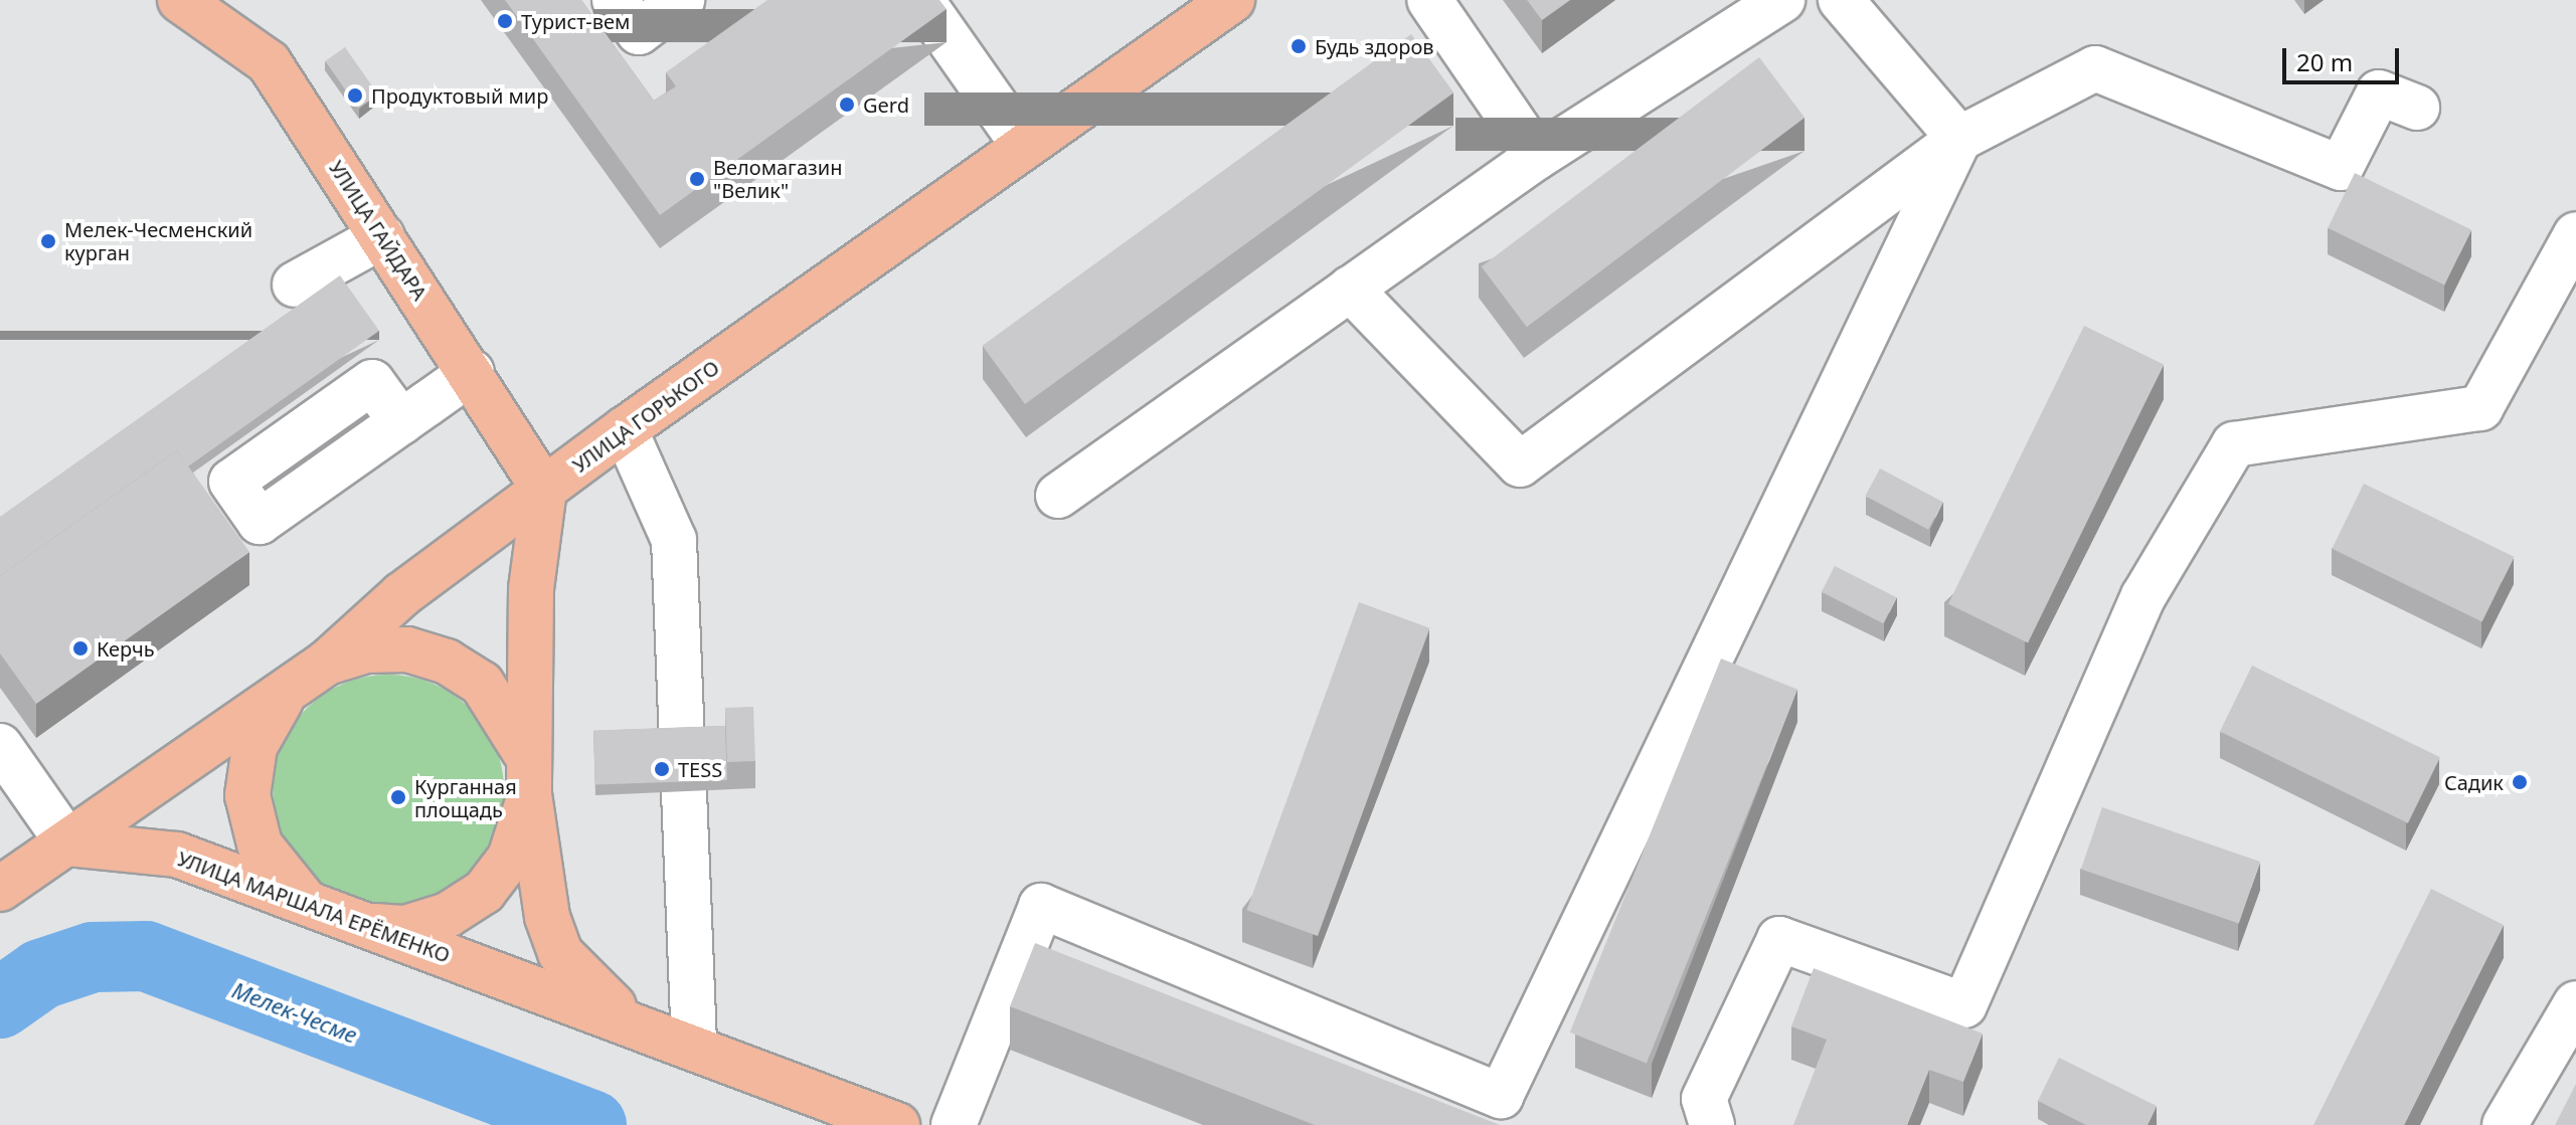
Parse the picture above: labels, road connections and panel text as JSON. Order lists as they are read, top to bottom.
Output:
{
  "streets": {
    "main road": ["УЛИЦА ГАЙДАРА", "УЛИЦА ГОРЬКОГО", "УЛИЦА МАРШАЛА ЕРЁМЕНКО"]
  },
  "crossings": [
    ["УЛИЦА ГАЙДАРА", "УЛИЦА ГОРЬКОГО"],
    ["УЛИЦА ГАЙДАРА", "УЛИЦА МАРШАЛА ЕРЁМЕНКО"],
    ["УЛИЦА ГОРЬКОГО", "УЛИЦА МАРШАЛА ЕРЁМЕНКО"]
  ],
  "water": ["Мелек-Чесме"],
  "places": [
    "Турист-вем",
    "Будь здоров",
    "Продуктовый мир",
    "Gerd",
    "Веломагазин \"Велик\"",
    "Мелек-Чесменский курган",
    "Керчь",
    "TESS",
    "Садик",
    "Курганная площадь"
  ],
  "scale_bar": "20 m"
}
